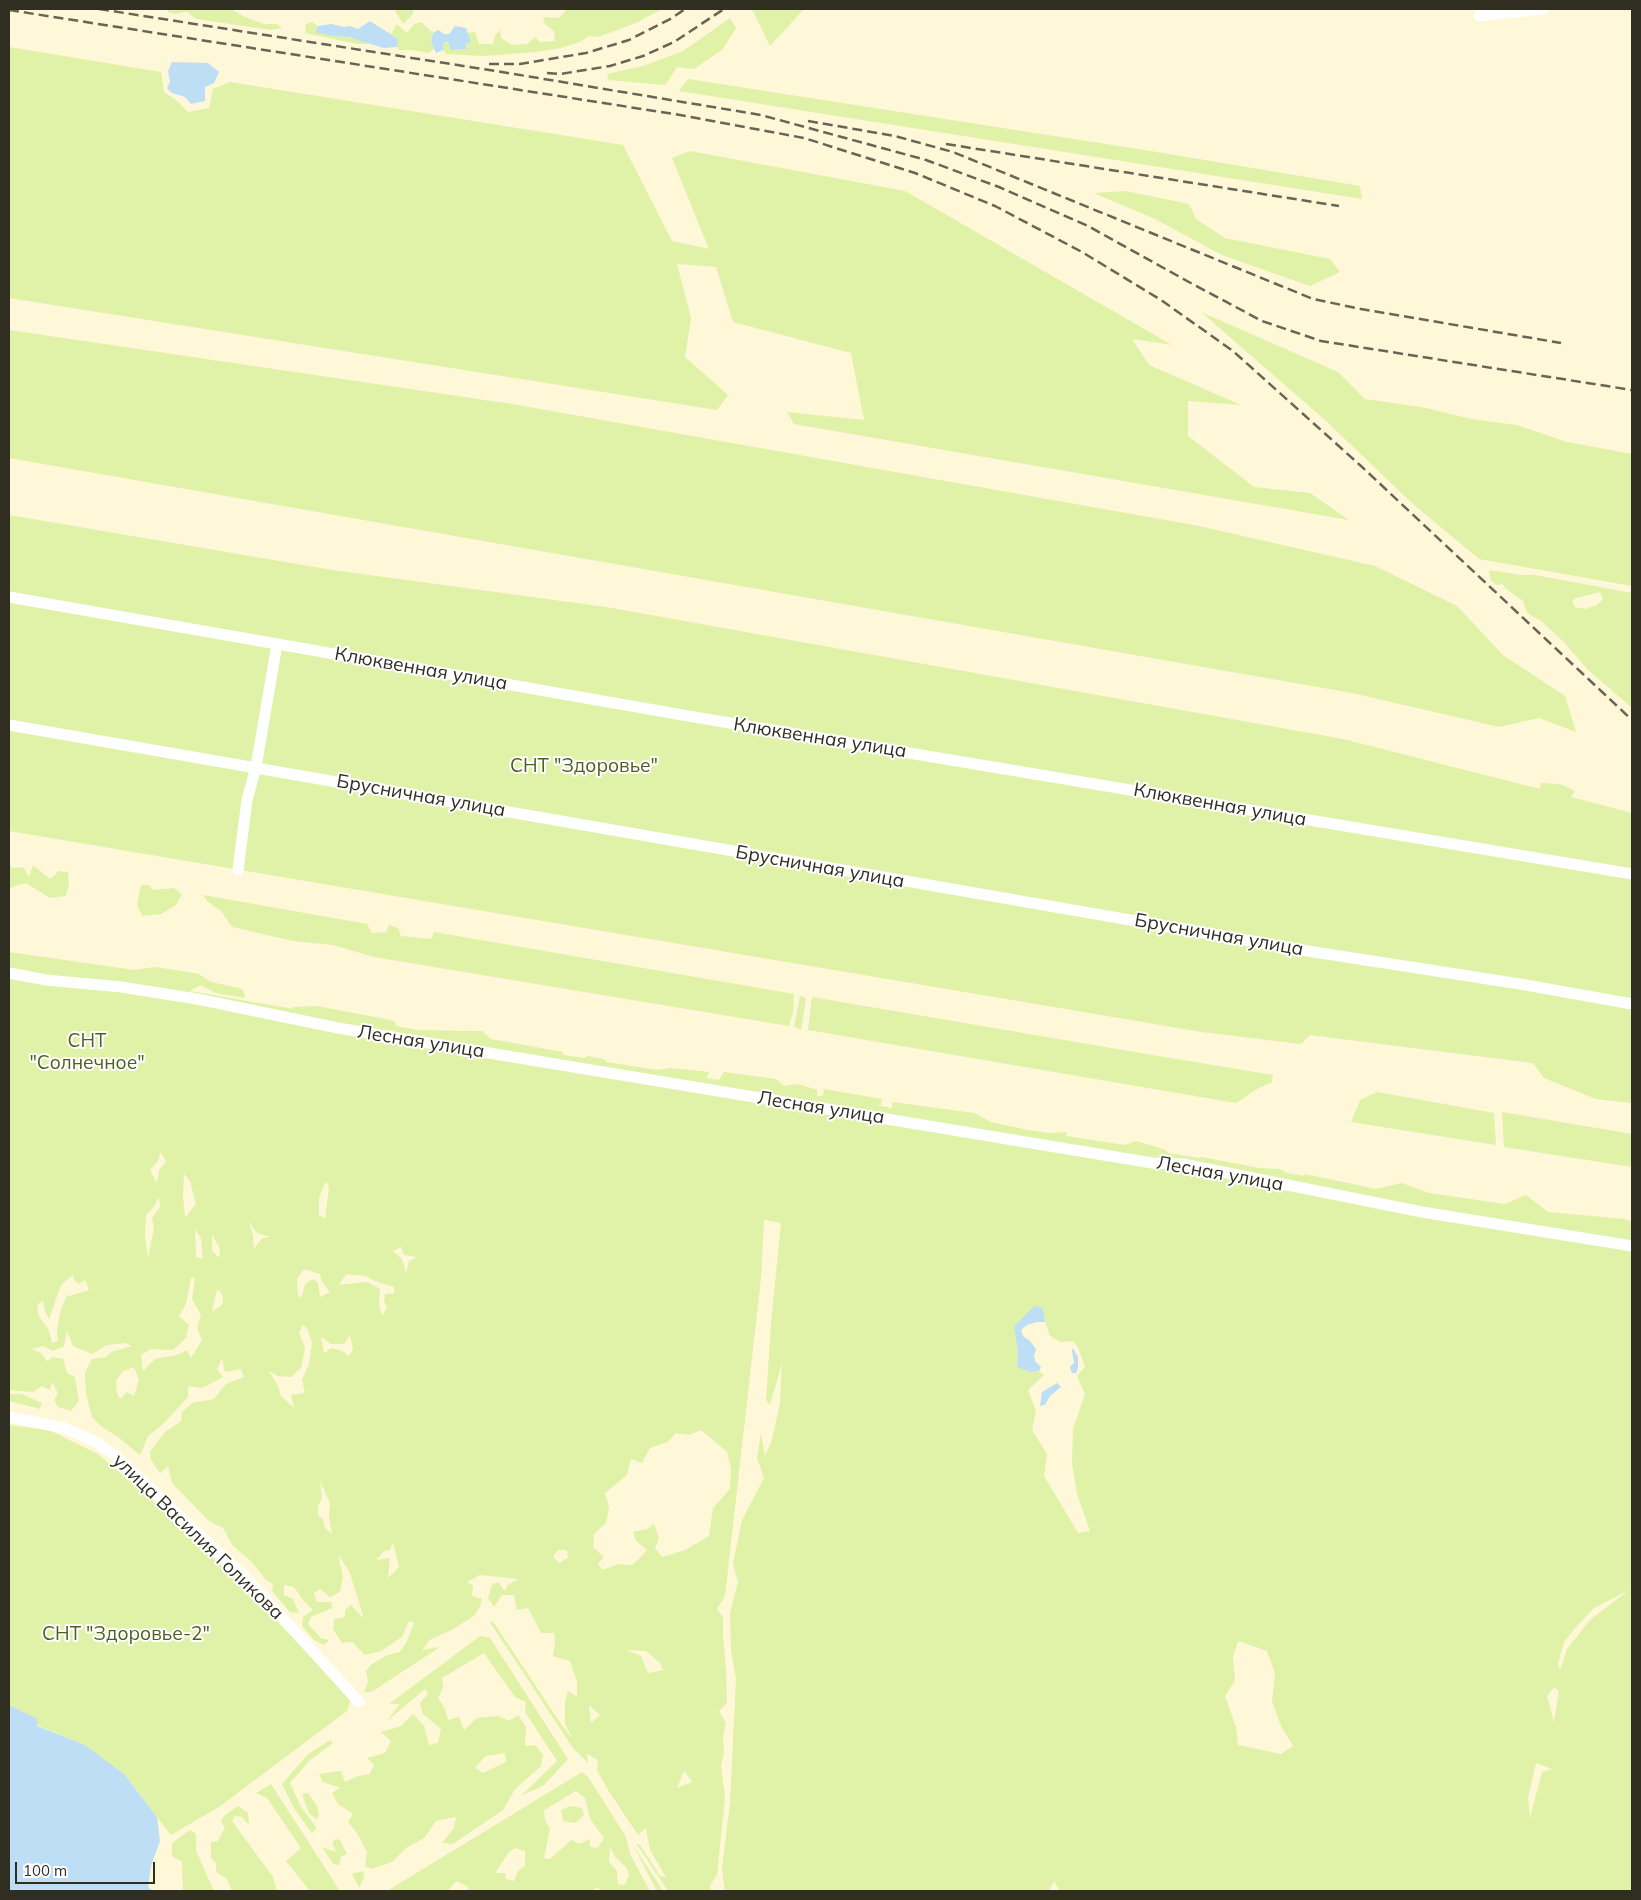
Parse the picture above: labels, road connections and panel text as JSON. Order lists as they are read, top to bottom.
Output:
{
  "streets": {
    "street": [
      "Клюквенная улица",
      "Брусничная улица",
      "Лесная улица",
      "улица Василия Голикова"
    ]
  },
  "parks": ["СНТ \"Здоровье\"", "СНТ \"Солнечное\"", "СНТ \"Здоровье-2\""],
  "scale_bar": "100 m"
}
